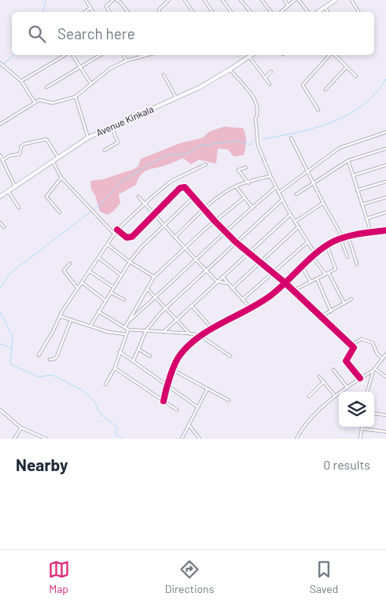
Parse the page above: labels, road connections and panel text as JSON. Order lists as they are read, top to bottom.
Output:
{
  "streets": {
    "main road": ["Avenue Kinkala"]
  },
  "page": {
    "search": "Search here",
    "heading": ["Nearby", "0 results"],
    "nav": ["Map", "Directions", "Saved"]
  }
}
